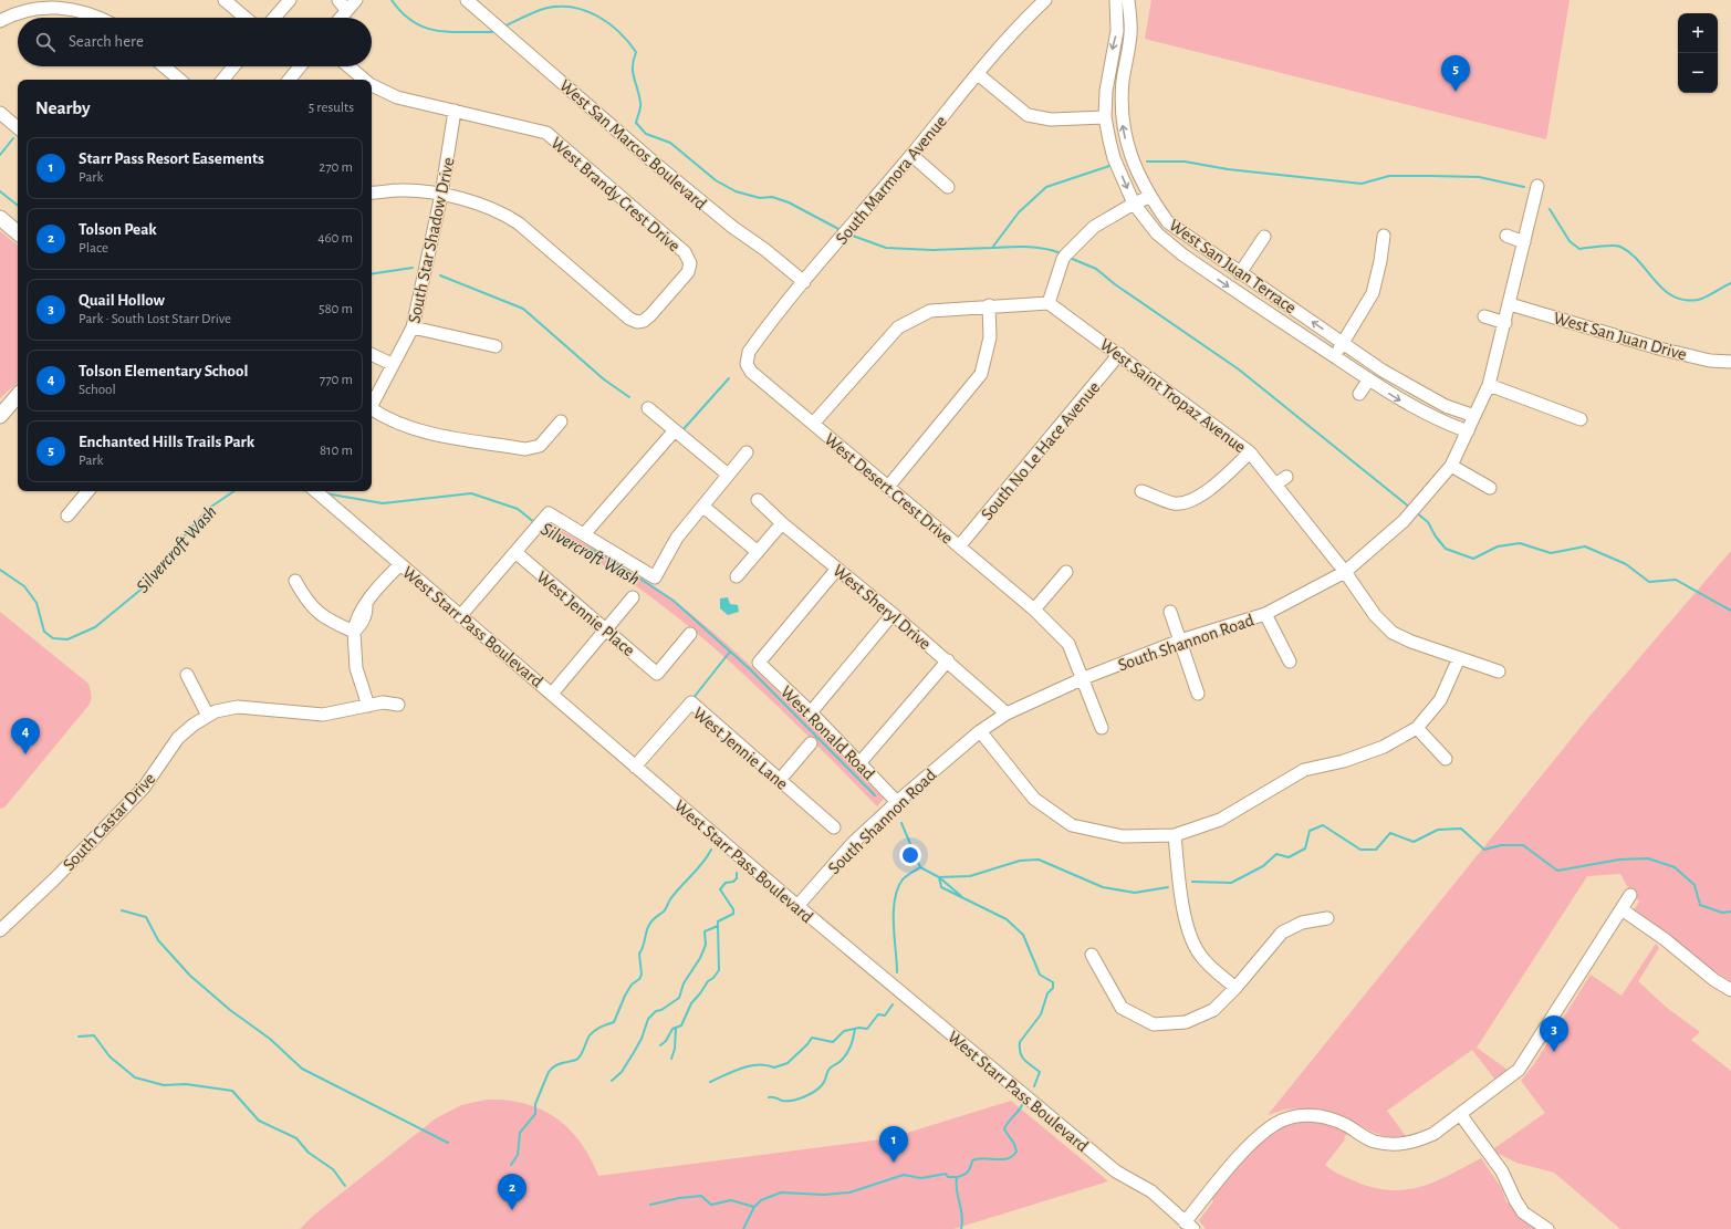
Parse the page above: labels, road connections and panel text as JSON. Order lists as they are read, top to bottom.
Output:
{
  "streets": {
    "street": [
      "West San Marcos Boulevard",
      "South Marmora Avenue",
      "West Brandy Crest Drive",
      "South Star Shadow Drive",
      "West San Juan Terrace",
      "West San Juan Drive",
      "West Saint Tropaz Avenue",
      "South No Le Hace Avenue",
      "West Desert Crest Drive",
      "West Sheryl Drive",
      "West Jennie Place",
      "West Starr Pass Boulevard",
      "South Shannon Road",
      "West Ronald Road",
      "West Jennie Lane",
      "South Castar Drive"
    ]
  },
  "crossings": [
    ["West San Marcos Boulevard", "South Marmora Avenue"],
    ["South Marmora Avenue", "West Desert Crest Drive"],
    ["West Brandy Crest Drive", "South Star Shadow Drive"],
    ["West San Juan Terrace", "South Shannon Road"],
    ["West San Juan Drive", "South Shannon Road"],
    ["West Saint Tropaz Avenue", "South No Le Hace Avenue"],
    ["West Saint Tropaz Avenue", "South Shannon Road"],
    ["South No Le Hace Avenue", "West Desert Crest Drive"],
    ["West Desert Crest Drive", "South Shannon Road"],
    ["West Sheryl Drive", "South Shannon Road"],
    ["West Sheryl Drive", "West Ronald Road"],
    ["West Starr Pass Boulevard", "South Shannon Road"],
    ["West Starr Pass Boulevard", "West Jennie Lane"],
    ["South Shannon Road", "West Ronald Road"]
  ],
  "water": ["Silvercroft Wash"],
  "page": {
    "map_buttons": ["+", "−"],
    "search": "Search here",
    "pins": [
      "5",
      "4",
      "3",
      "1",
      "2"
    ],
    "heading": ["Nearby", "5 results"],
    "list": [
      {
        "mark": "1",
        "name": "Starr Pass Resort Easements",
        "note": "Park",
        "value": "270 m"
      },
      {
        "mark": "2",
        "name": "Tolson Peak",
        "note": "Place",
        "value": "460 m"
      },
      {
        "mark": "3",
        "name": "Quail Hollow",
        "note": "Park · South Lost Starr Drive",
        "value": "580 m"
      },
      {
        "mark": "4",
        "name": "Tolson Elementary School",
        "note": "School",
        "value": "770 m"
      },
      {
        "mark": "5",
        "name": "Enchanted Hills Trails Park",
        "note": "Park",
        "value": "810 m"
      }
    ]
  }
}
